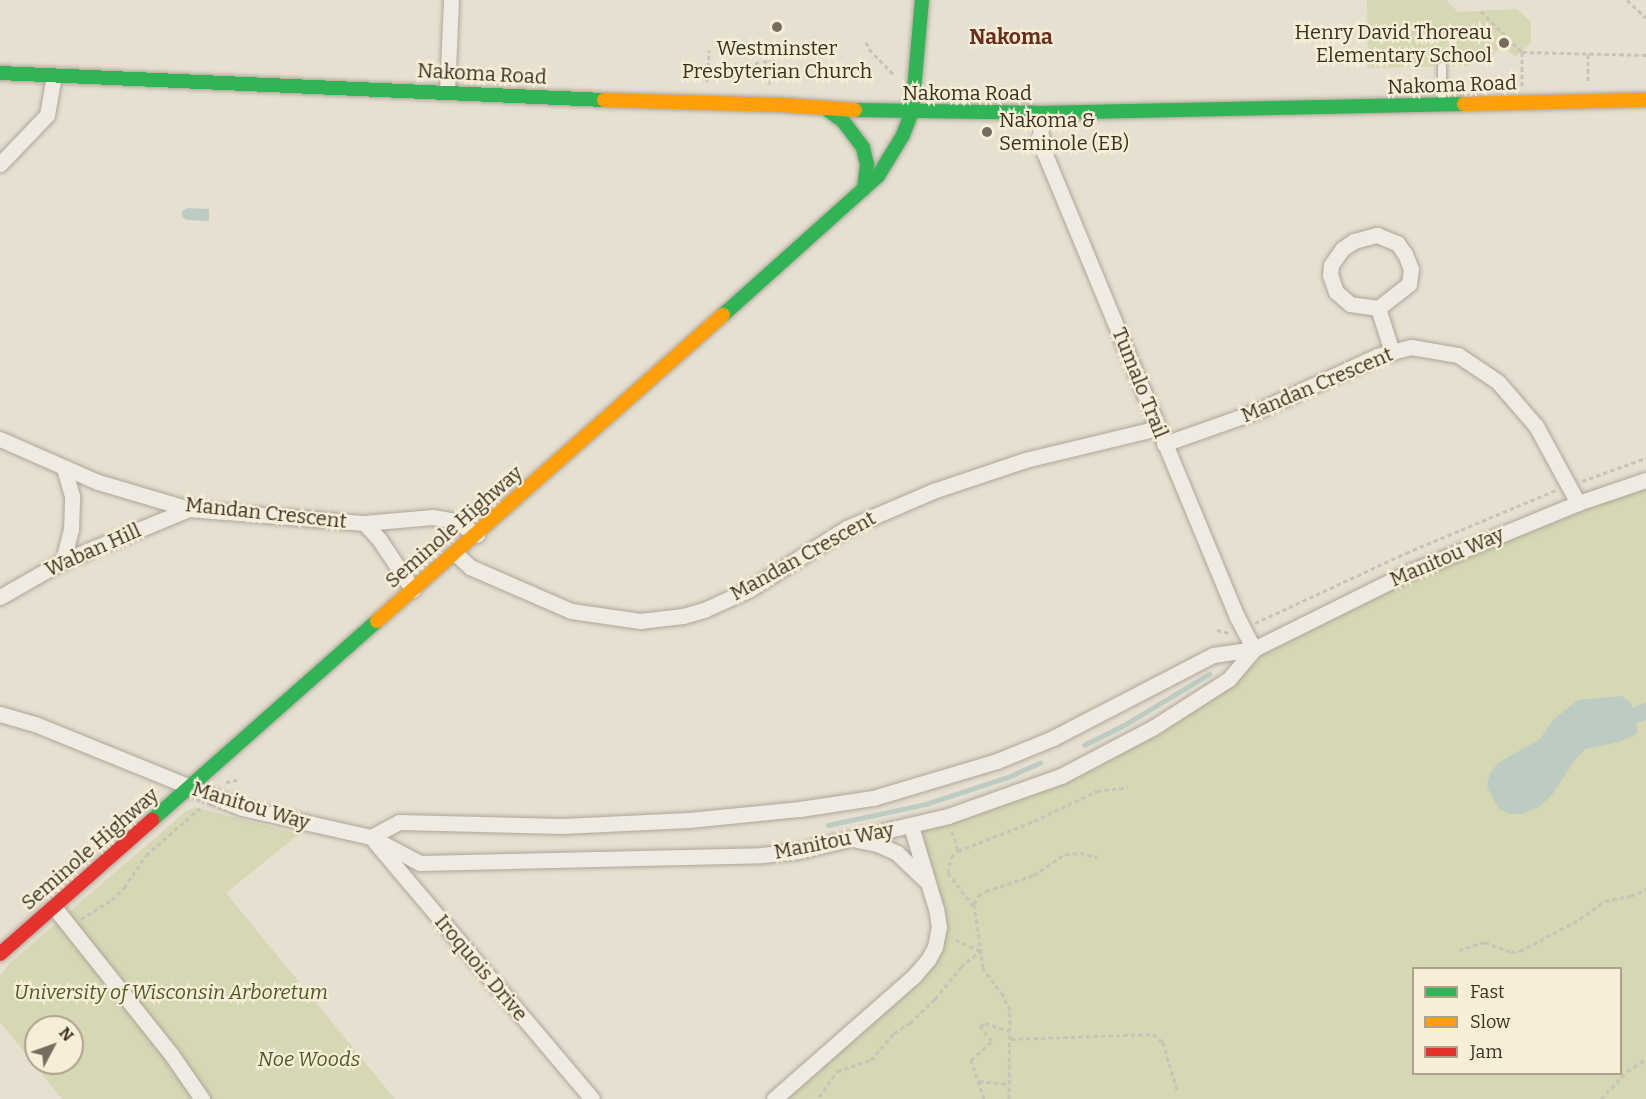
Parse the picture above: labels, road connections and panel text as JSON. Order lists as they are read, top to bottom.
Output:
{
  "streets": {
    "main road": ["Nakoma Road", "Seminole Highway"],
    "street": [
      "Tumalo Trail",
      "Mandan Crescent",
      "Waban Hill",
      "Manitou Way",
      "Iroquois Drive"
    ]
  },
  "crossings": [
    ["Nakoma Road", "Tumalo Trail"],
    ["Nakoma Road", "Seminole Highway"],
    ["Tumalo Trail", "Mandan Crescent"],
    ["Tumalo Trail", "Manitou Way"],
    ["Mandan Crescent", "Seminole Highway"],
    ["Mandan Crescent", "Waban Hill"],
    ["Mandan Crescent", "Manitou Way"],
    ["Seminole Highway", "Manitou Way"],
    ["Manitou Way", "Iroquois Drive"]
  ],
  "districts": ["Nakoma"],
  "parks": ["University of Wisconsin Arboretum", "Noe Woods"],
  "places": ["Westminster Presbyterian Church", "Henry David Thoreau Elementary School", "Nakoma & Seminole (EB)"],
  "legend": ["Fast", "Slow", "Jam"],
  "north": "top right"
}
